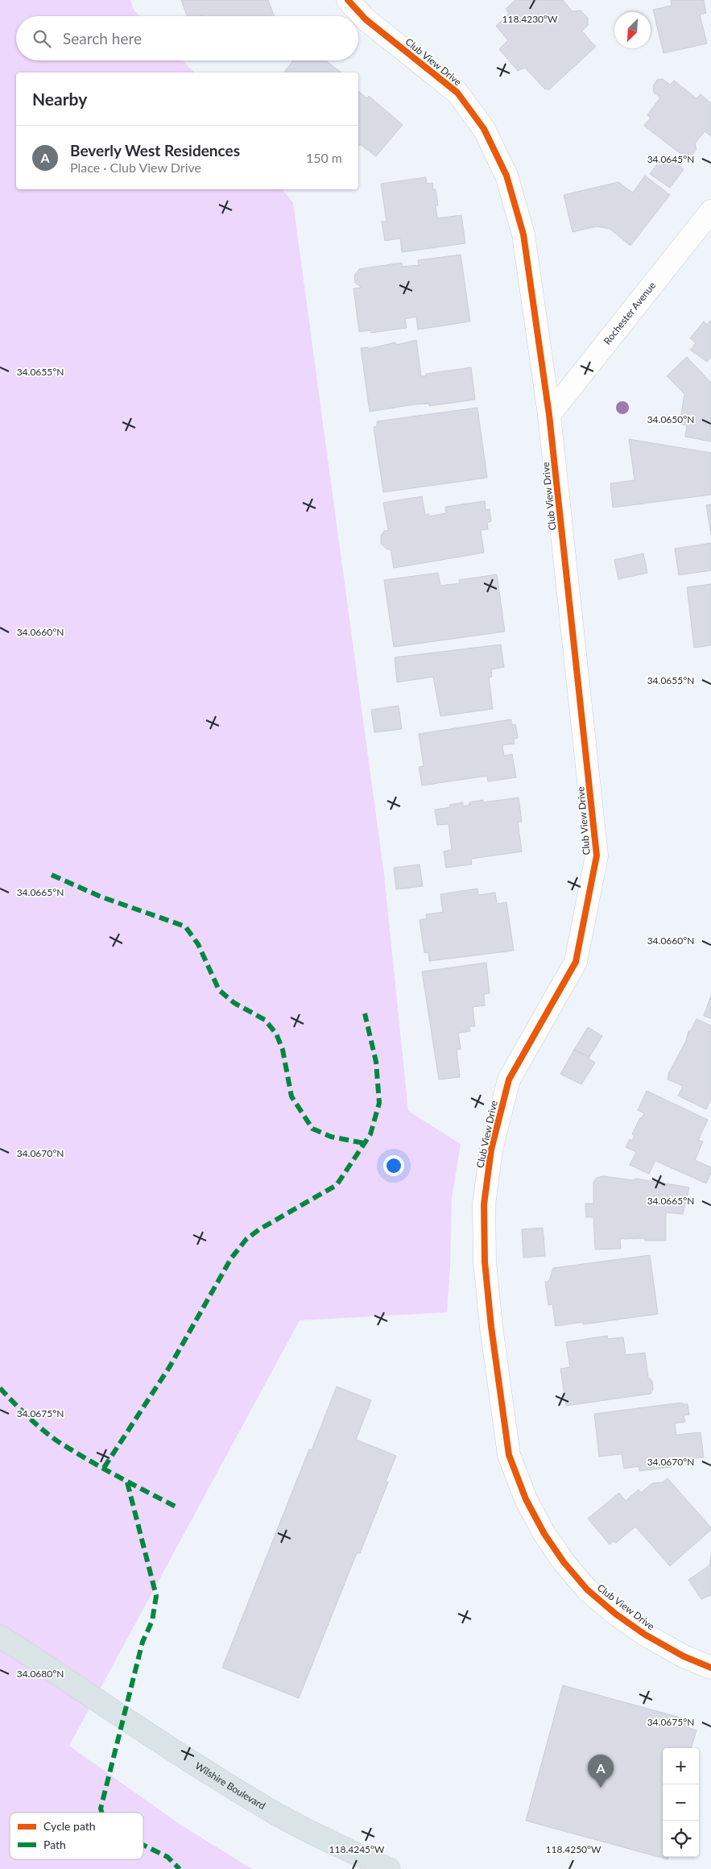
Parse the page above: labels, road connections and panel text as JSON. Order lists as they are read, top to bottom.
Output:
{
  "streets": {
    "main road": ["Wilshire Boulevard"],
    "street": ["Club View Drive", "Rochester Avenue"]
  },
  "crossings": [
    ["Club View Drive", "Rochester Avenue"]
  ],
  "legend": ["Cycle path", "Path"],
  "north": "bottom left",
  "page": {
    "search": "Search here",
    "heading": "Nearby",
    "list": [
      {
        "mark": "A",
        "name": "Beverly West Residences",
        "note": "Place · Club View Drive",
        "value": "150 m"
      }
    ],
    "map_buttons": ["+", "−"],
    "pins": "A"
  },
  "coordinates": [
    "118.4230°W",
    "34.0645°N",
    "34.0655°N",
    "34.0650°N",
    "34.0660°N",
    "34.0665°N",
    "34.0670°N",
    "34.0675°N",
    "34.0680°N",
    "118.4245°W",
    "118.4250°W"
  ]
}
